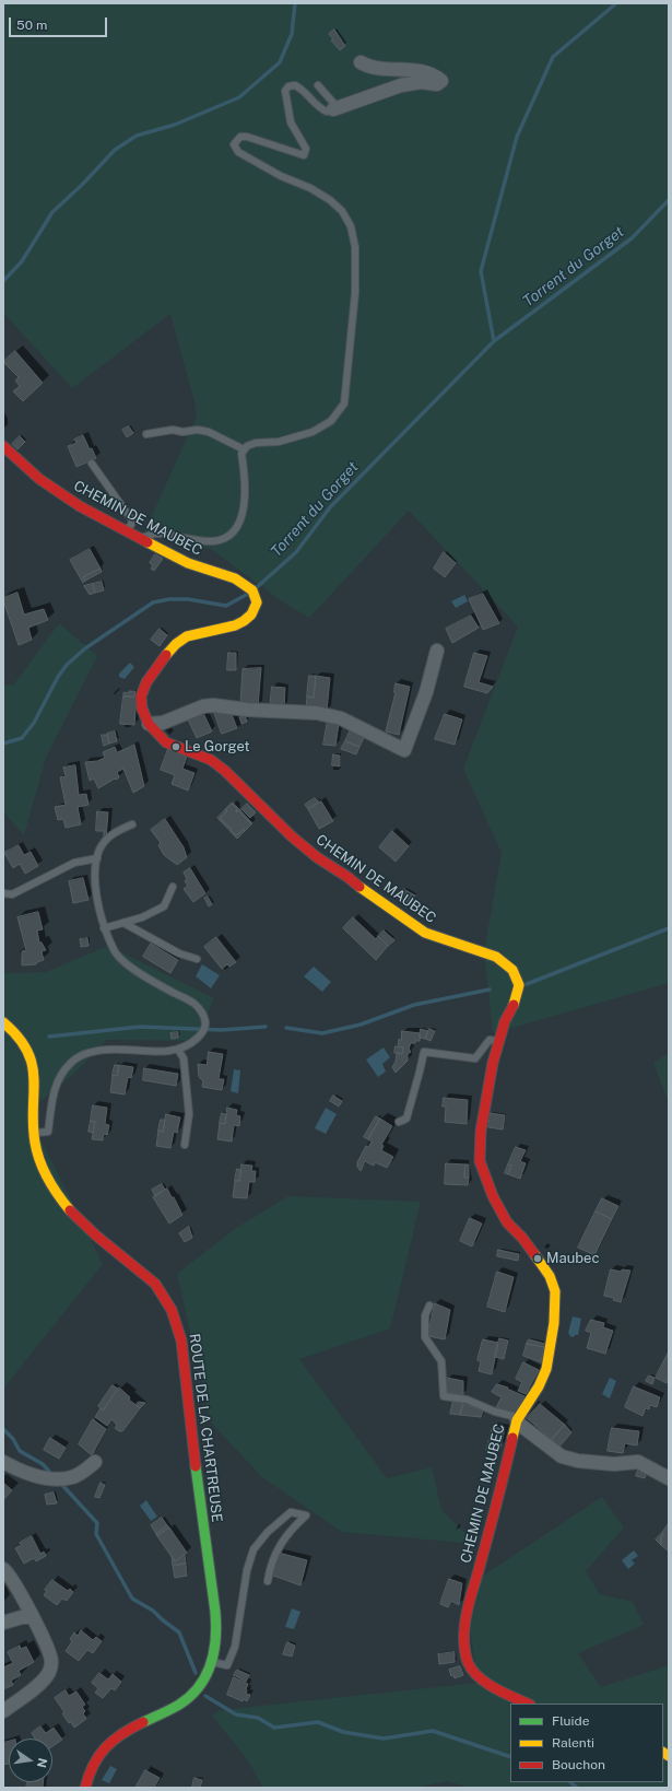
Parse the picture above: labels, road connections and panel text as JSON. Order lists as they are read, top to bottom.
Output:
{
  "streets": {
    "street": ["CHEMIN DE MAUBEC", "ROUTE DE LA CHARTREUSE"]
  },
  "water": ["Torrent du Gorget"],
  "places": ["Le Gorget", "Maubec"],
  "legend": ["Fluide", "Ralenti", "Bouchon"],
  "scale_bar": "50 m",
  "north": "right"
}
